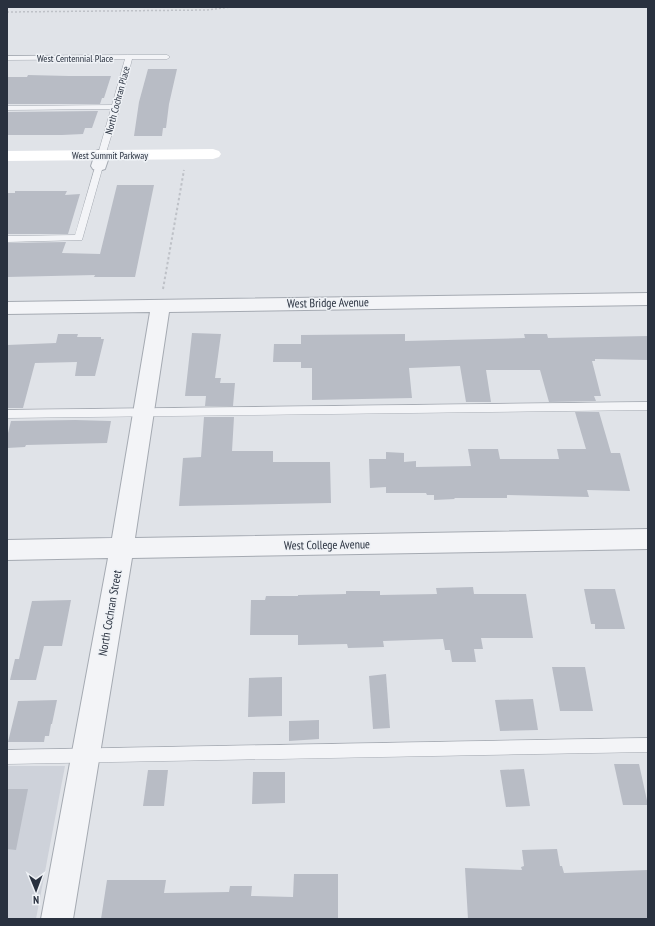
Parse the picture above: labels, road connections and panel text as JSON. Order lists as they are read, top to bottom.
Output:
{
  "streets": {
    "street": [
      "West Summit Parkway",
      "West Bridge Avenue",
      "West College Avenue",
      "North Cochran Street"
    ],
    "lane": ["West Centennial Place", "North Cochran Place"]
  },
  "crossings": [
    ["West Centennial Place", "North Cochran Place"],
    ["North Cochran Place", "West Summit Parkway"],
    ["West Bridge Avenue", "North Cochran Street"],
    ["West College Avenue", "North Cochran Street"]
  ],
  "north": "bottom"
}
